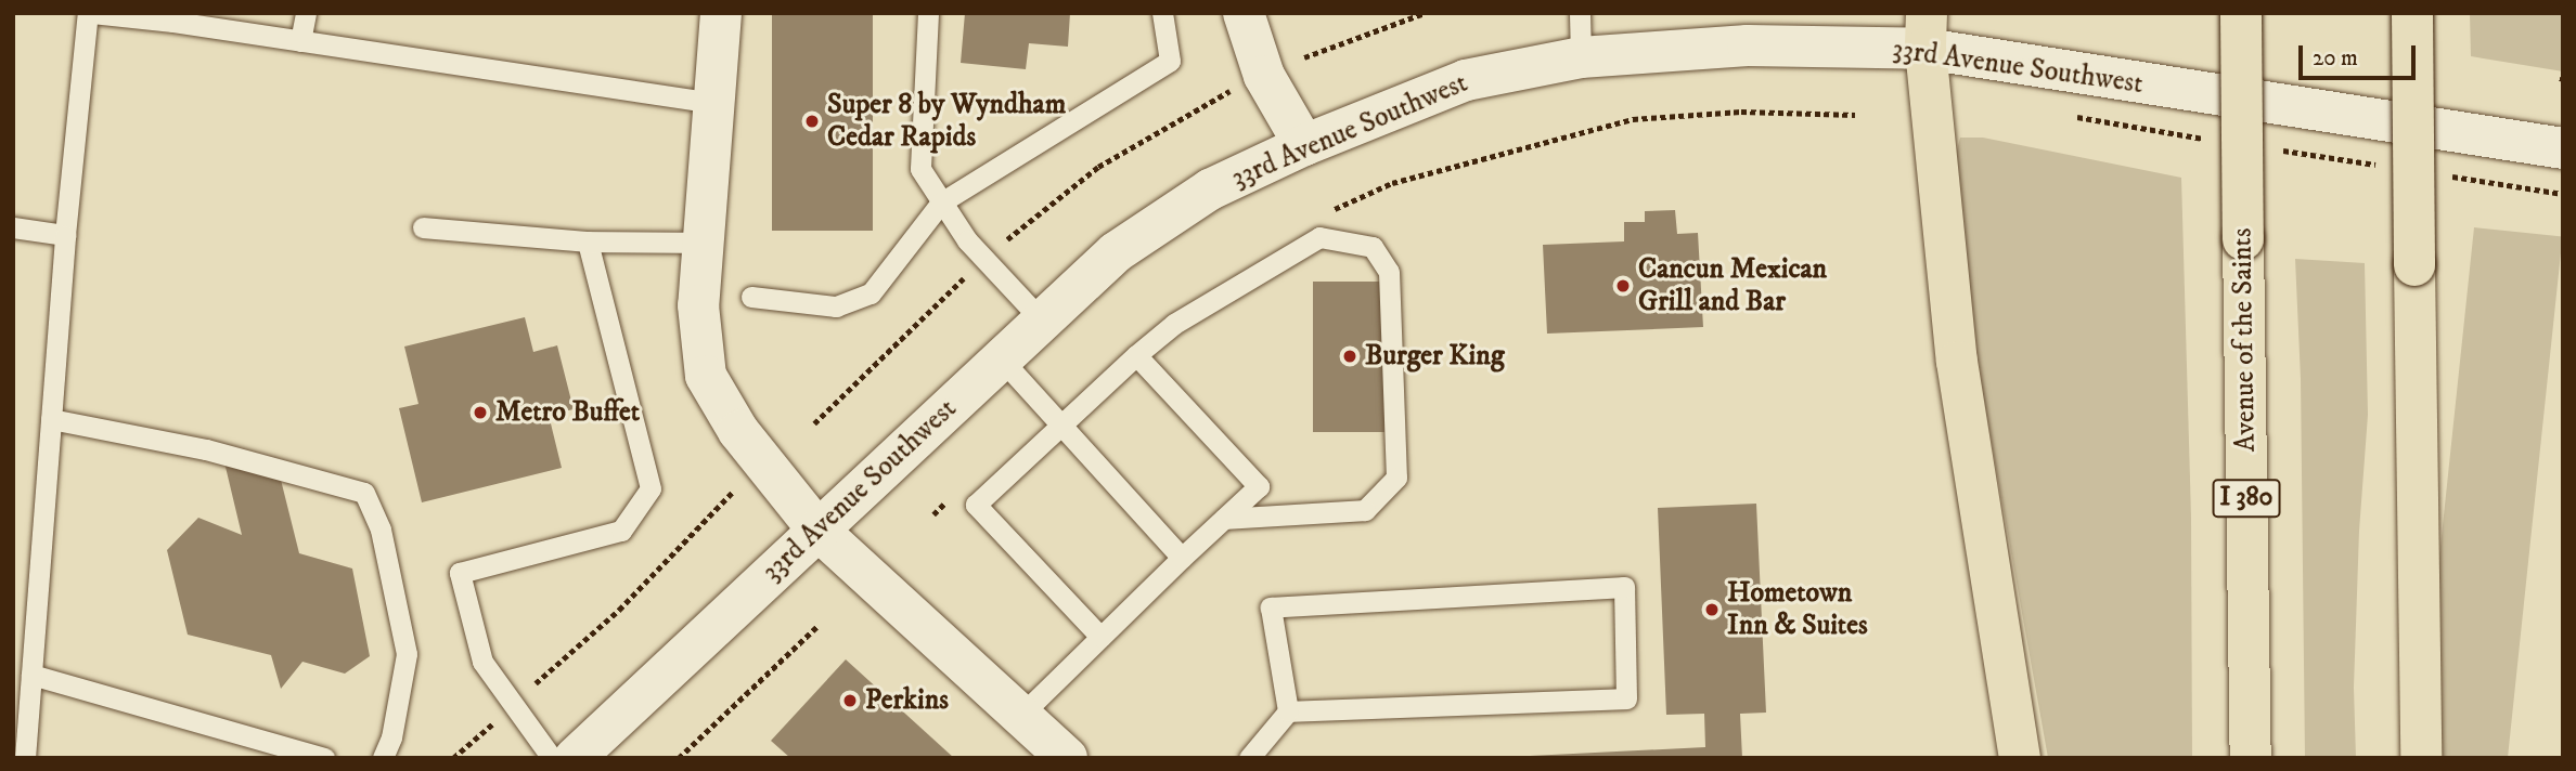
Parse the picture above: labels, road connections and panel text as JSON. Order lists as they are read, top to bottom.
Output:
{
  "streets": {
    "highway": ["Avenue of the Saints", "I 380"],
    "street": ["33rd Avenue Southwest"]
  },
  "places": [
    "Super 8 by Wyndham Cedar Rapids",
    "Cancun Mexican Grill and Bar",
    "Burger King",
    "Metro Buffet",
    "Hometown Inn & Suites",
    "Perkins"
  ],
  "scale_bar": "20 m"
}
